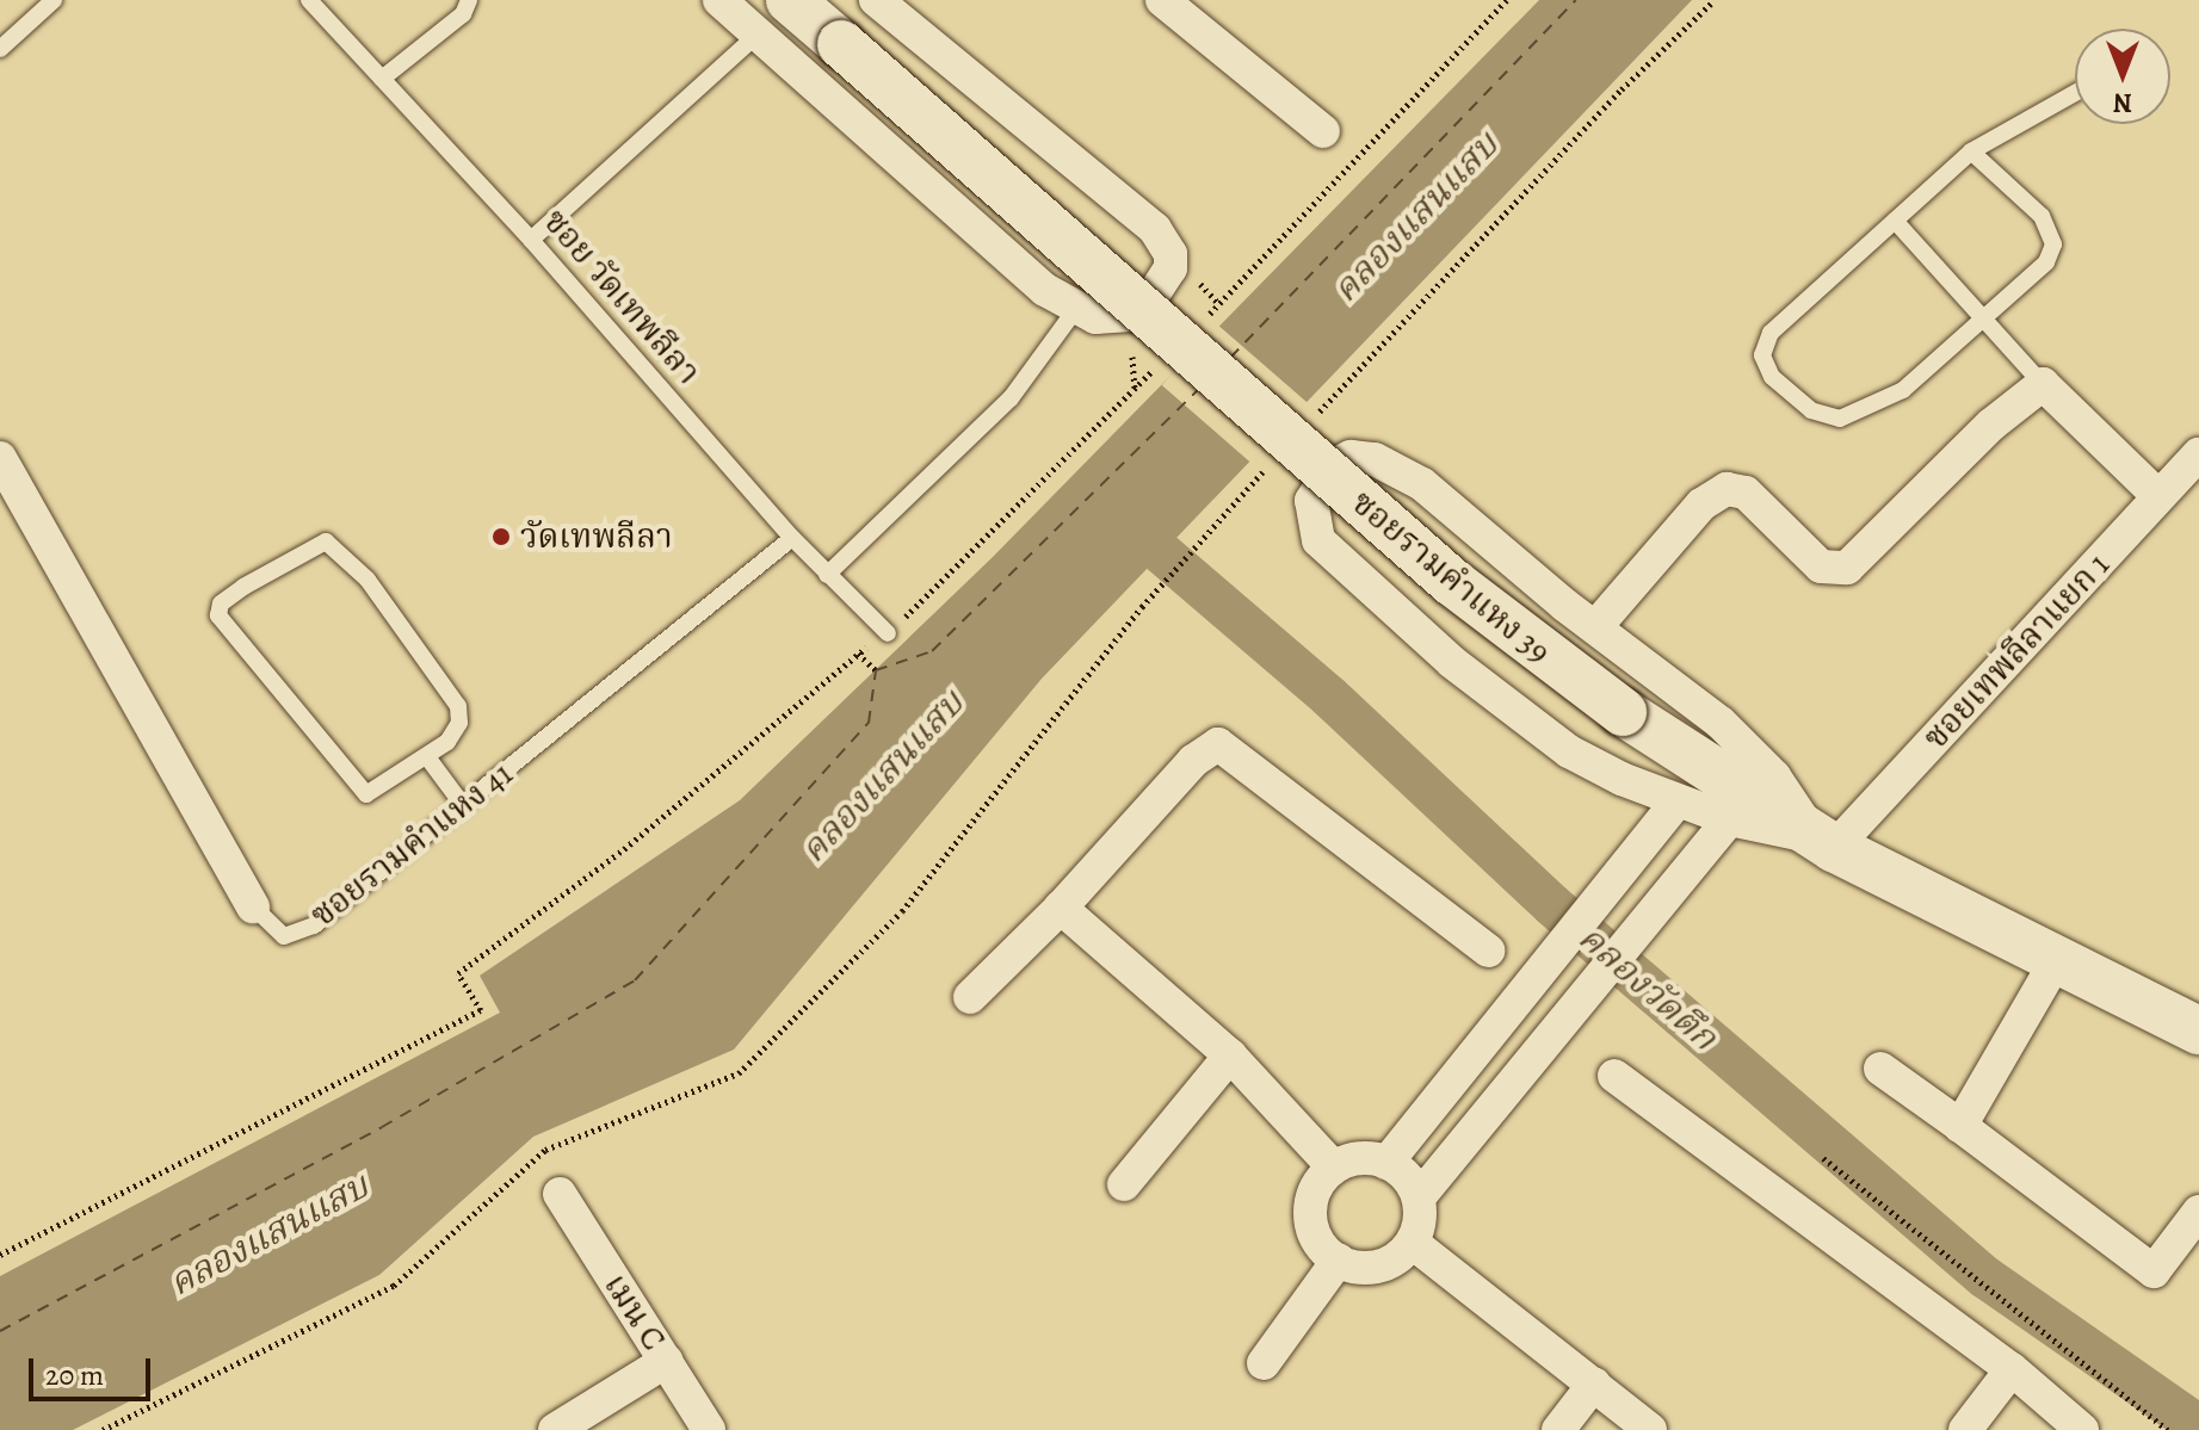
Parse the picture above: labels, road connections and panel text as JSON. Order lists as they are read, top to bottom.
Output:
{
  "streets": {
    "main road": ["ซอยรามคำแหง 39"],
    "street": ["ซอยเทพลีลาแยก 1", "ซอยรามคำแหง 41", "เมน C"],
    "lane": ["ซอย วัดเทพลีลา"]
  },
  "crossings": [
    ["ซอย วัดเทพลีลา", "ซอยรามคำแหง 41"],
    ["ซอยรามคำแหง 39", "ซอยเทพลีลาแยก 1"]
  ],
  "water": ["คลองแสนแสบ", "คลองวัดตึก"],
  "places": ["วัดเทพลีลา"],
  "scale_bar": "20 m",
  "north": "bottom"
}
